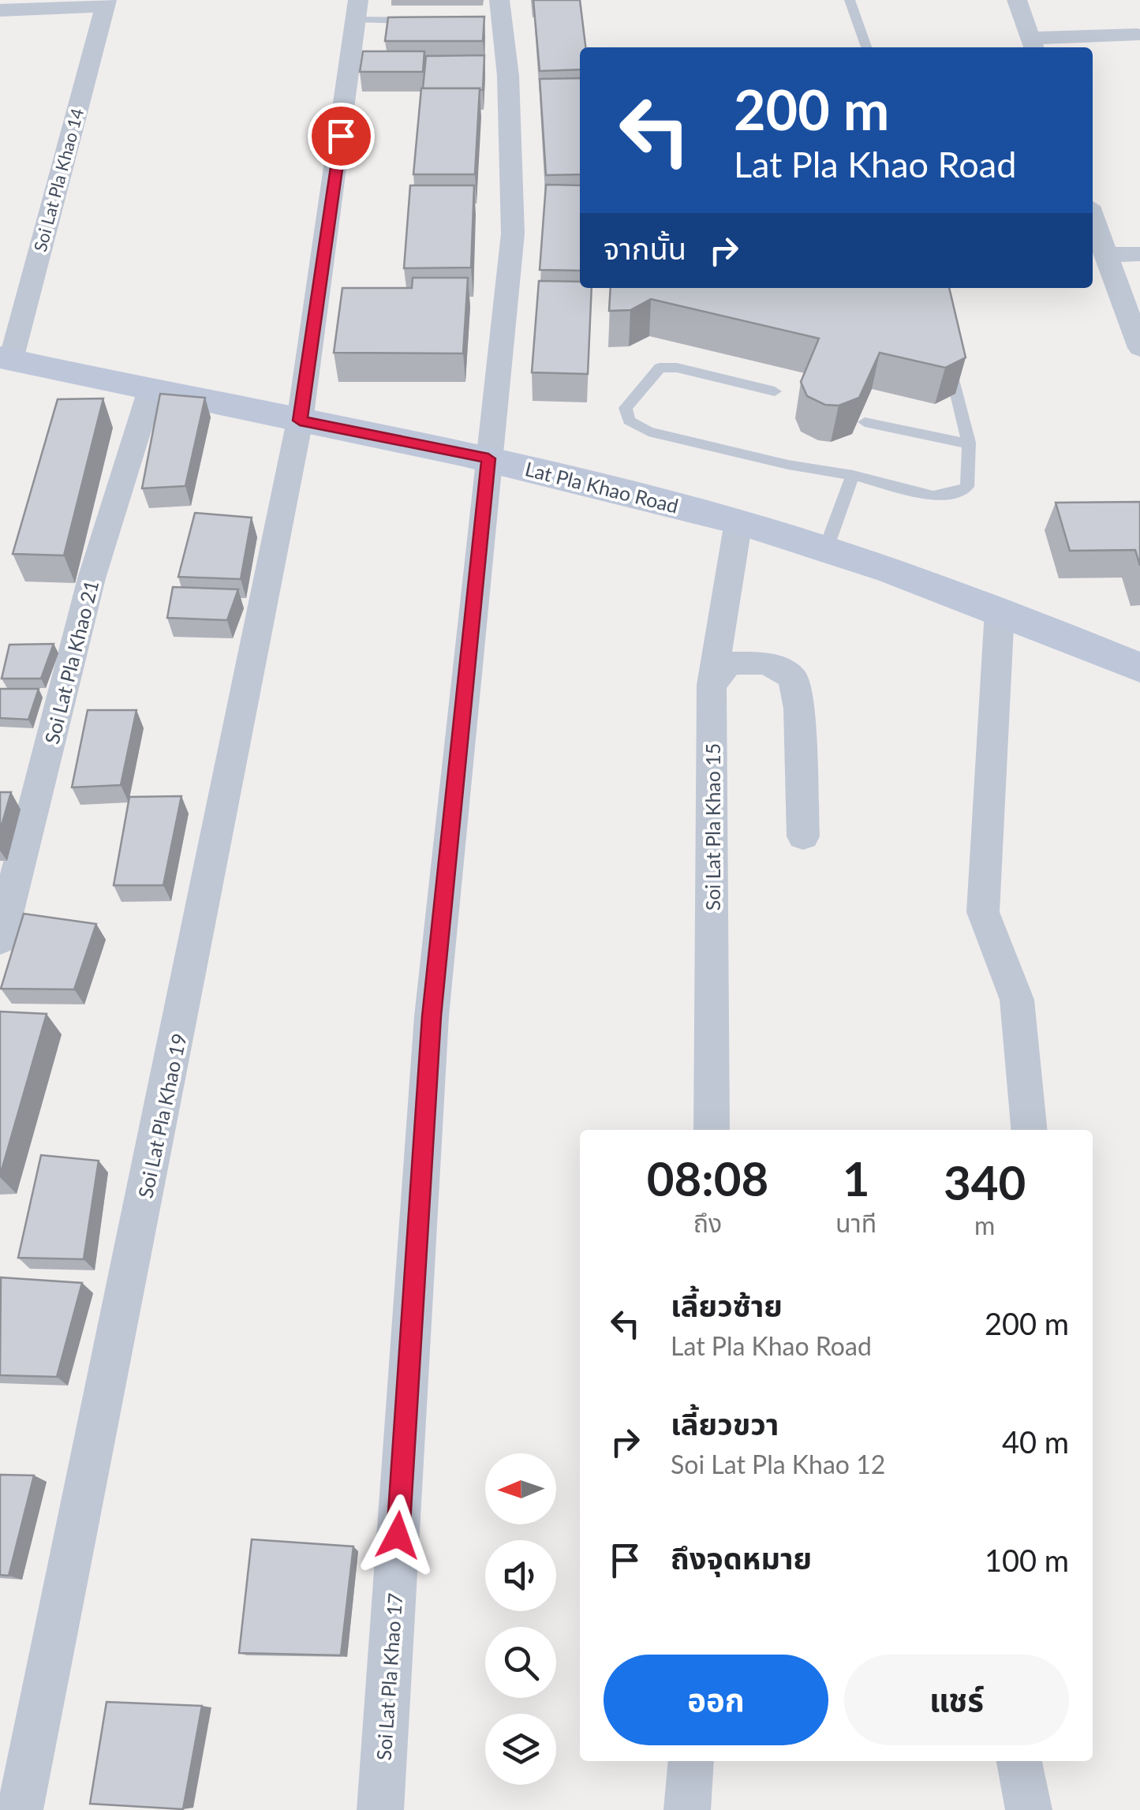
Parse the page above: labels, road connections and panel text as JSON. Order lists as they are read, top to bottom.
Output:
{
  "streets": {
    "main road": ["Lat Pla Khao Road"],
    "street": [
      "Soi Lat Pla Khao 14",
      "Soi Lat Pla Khao 21",
      "Soi Lat Pla Khao 15",
      "Soi Lat Pla Khao 19",
      "Soi Lat Pla Khao 17"
    ]
  },
  "crossings": [
    ["Soi Lat Pla Khao 14", "Lat Pla Khao Road"],
    ["Lat Pla Khao Road", "Soi Lat Pla Khao 21"],
    ["Lat Pla Khao Road", "Soi Lat Pla Khao 15"],
    ["Lat Pla Khao Road", "Soi Lat Pla Khao 19"],
    ["Lat Pla Khao Road", "Soi Lat Pla Khao 17"]
  ],
  "north": "left",
  "page": {
    "turn": ["200 m", "Lat Pla Khao Road"],
    "then": "จากนั้น",
    "eta": [
      "08:08",
      "ถึง",
      "1",
      "นาที",
      "340",
      "m"
    ],
    "list": [
      {
        "name": "เลี้ยวซ้าย",
        "note": "Lat Pla Khao Road",
        "value": "200 m"
      },
      {
        "name": "เลี้ยวขวา",
        "note": "Soi Lat Pla Khao 12",
        "value": "40 m"
      },
      {
        "name": "ถึงจุดหมาย",
        "value": "100 m"
      }
    ],
    "buttons": ["ออก", "แชร์"]
  }
}
